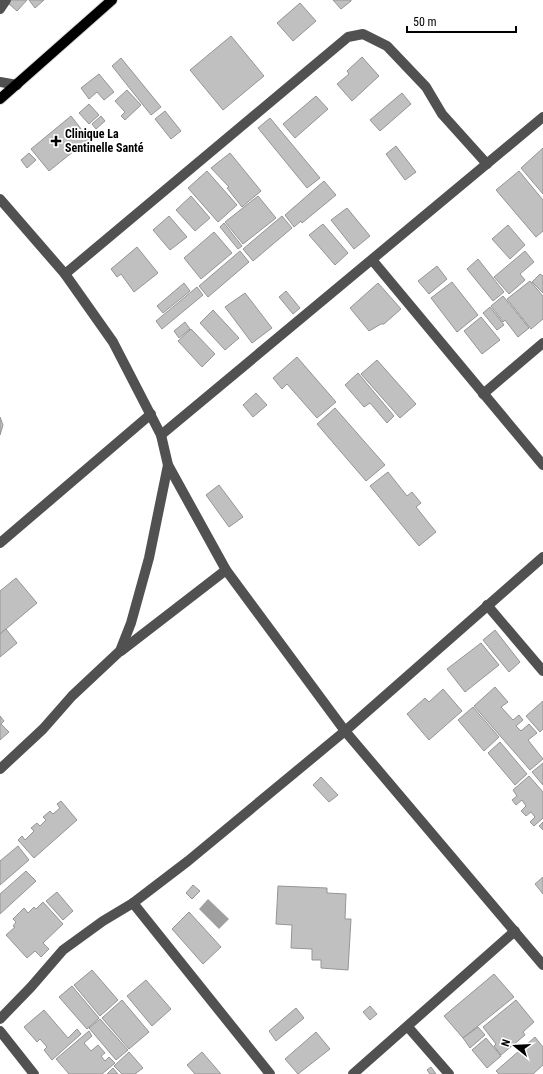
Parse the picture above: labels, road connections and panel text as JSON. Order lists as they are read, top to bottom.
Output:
{
  "places": {
    "health": ["Clinique La Sentinelle Santé"]
  },
  "scale_bar": "50 m",
  "north": "left"
}
